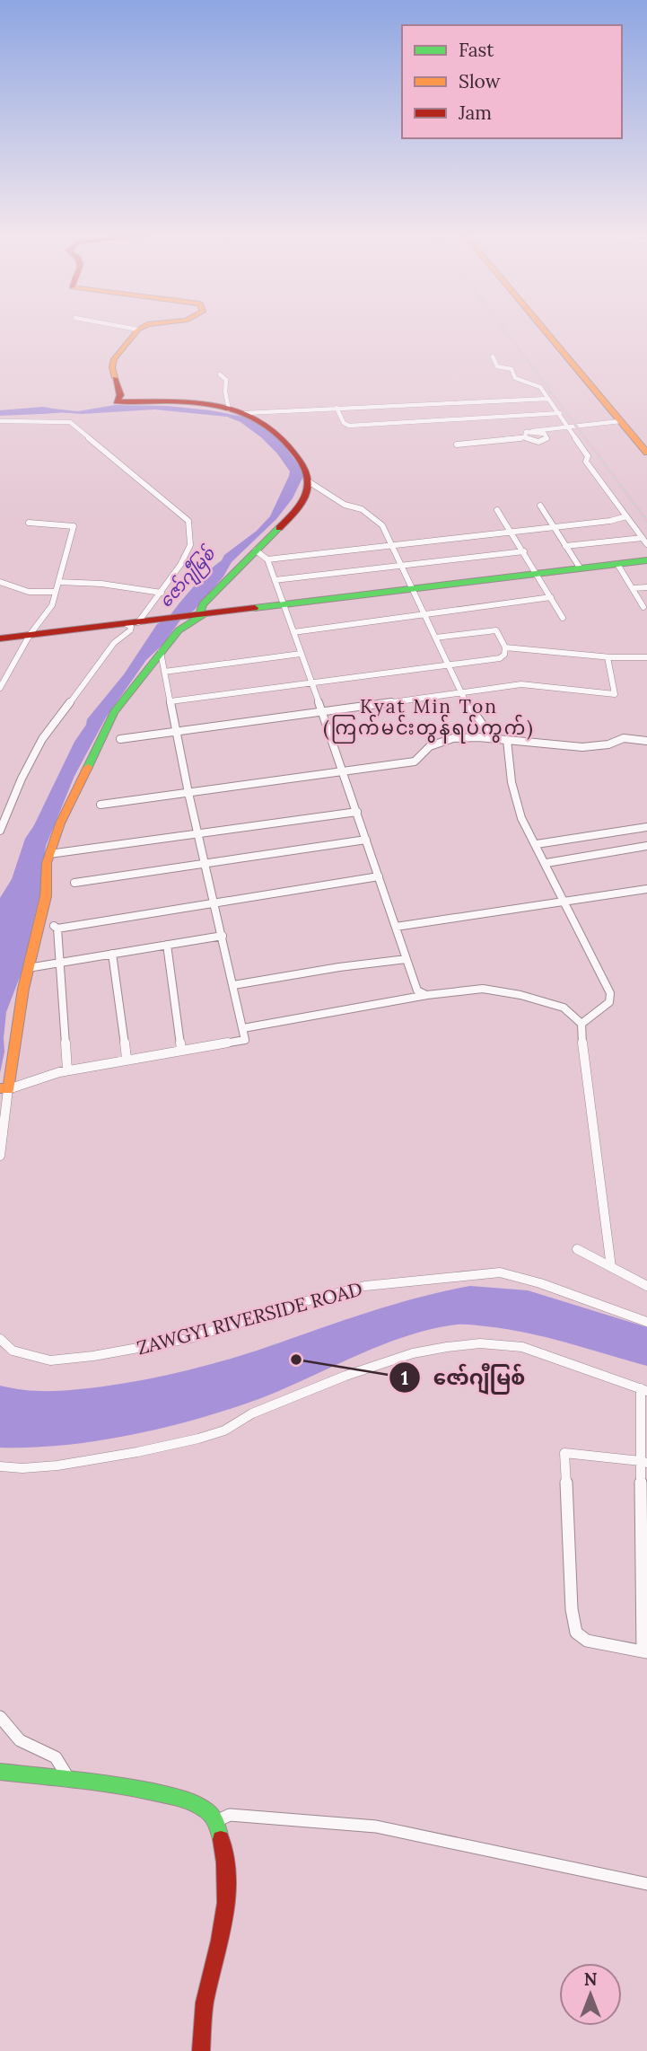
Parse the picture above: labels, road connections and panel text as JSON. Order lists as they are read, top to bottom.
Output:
{
  "streets": {
    "street": ["ZAWGYI RIVERSIDE ROAD"]
  },
  "districts": ["Kyat Min Ton (ကြက်မင်းတွန်ရပ်ကွက်)"],
  "water": ["ဇော်ဂျီမြစ်"],
  "places": ["ဇော်ဂျီမြစ်"],
  "legend": ["Fast", "Slow", "Jam"],
  "north": "top"
}
